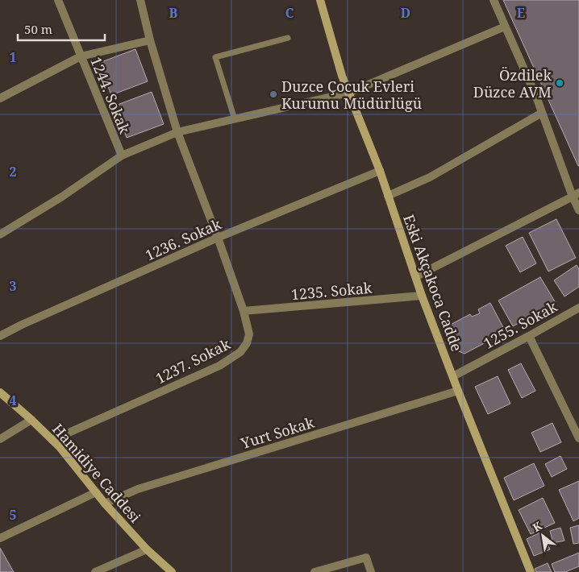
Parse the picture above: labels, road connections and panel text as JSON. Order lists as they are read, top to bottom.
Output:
{
  "streets": {
    "street": [
      "1244. Sokak",
      "1236. Sokak",
      "Eski Akçakoca Cadde",
      "1235. Sokak",
      "1255. Sokak",
      "1237. Sokak",
      "Yurt Sokak",
      "Hamidiye Caddesi"
    ]
  },
  "crossings": [
    ["1236. Sokak", "Eski Akçakoca Cadde"],
    ["1236. Sokak", "1237. Sokak"],
    ["Eski Akçakoca Cadde", "1235. Sokak"],
    ["Eski Akçakoca Cadde", "1255. Sokak"],
    ["Eski Akçakoca Cadde", "Yurt Sokak"],
    ["1235. Sokak", "1237. Sokak"],
    ["1237. Sokak", "Hamidiye Caddesi"],
    ["Yurt Sokak", "Hamidiye Caddesi"]
  ],
  "places": ["Özdilek Düzce AVM", "Duzce Çocuk Evleri Kurumu Müdürlügü"],
  "scale_bar": "50 m",
  "north": "top left",
  "grid": {
    "columns": [
      "B",
      "C",
      "D",
      "E"
    ],
    "rows": [
      "1",
      "2",
      "3",
      "4",
      "5"
    ]
  }
}
